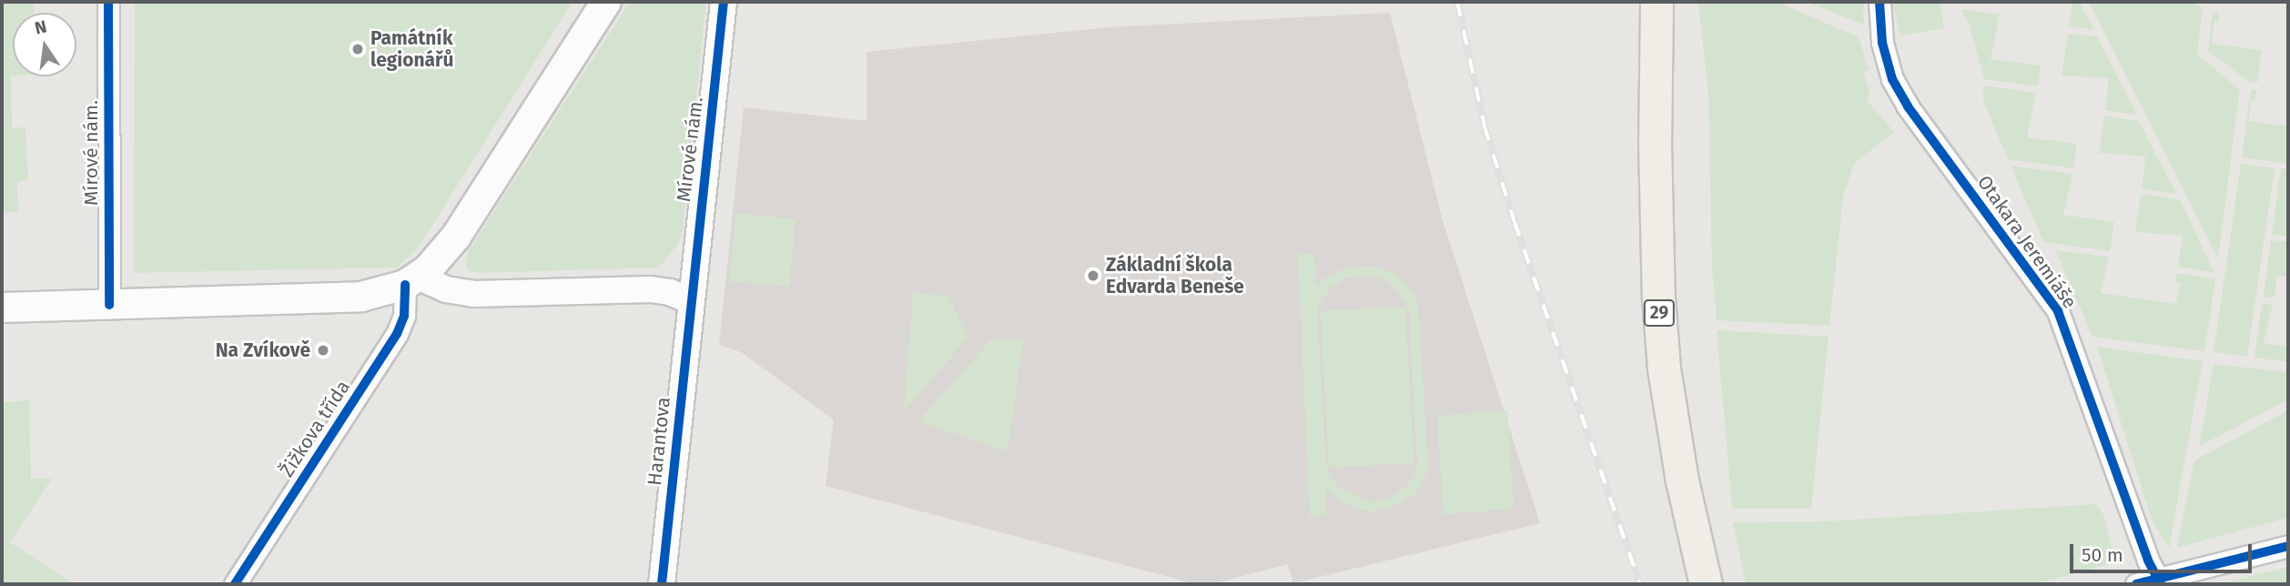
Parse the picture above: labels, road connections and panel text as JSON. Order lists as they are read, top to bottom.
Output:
{
  "streets": {
    "main road": ["29"],
    "street": [
      "Mírové nám.",
      "Otakara Jeremiáše",
      "Žižkova třída",
      "Harantova"
    ]
  },
  "crossings": [
    ["Mírové nám.", "Harantova"]
  ],
  "places": ["Památník legionářů", "Základní škola Edvarda Beneše", "Na Zvíkově"],
  "scale_bar": "50 m",
  "north": "top"
}
